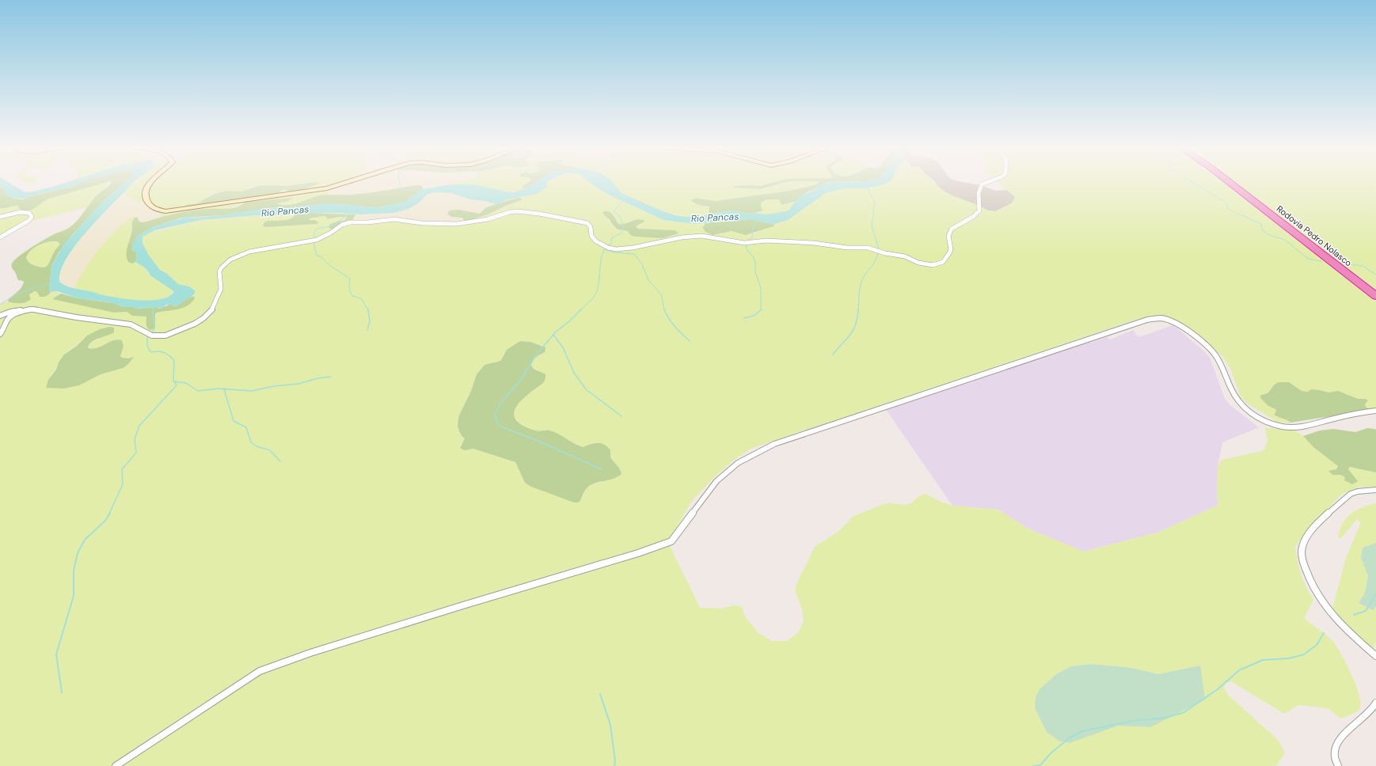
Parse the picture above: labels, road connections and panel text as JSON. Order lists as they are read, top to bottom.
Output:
{
  "streets": {
    "highway": ["Rodovia Pedro Nolasco"]
  },
  "water": ["Rio Pancas"]
}
